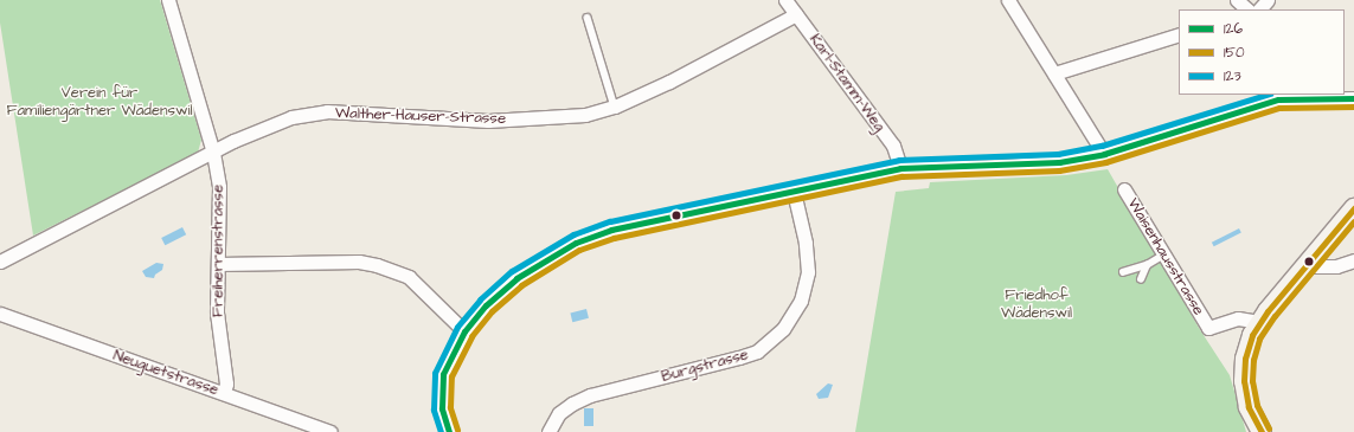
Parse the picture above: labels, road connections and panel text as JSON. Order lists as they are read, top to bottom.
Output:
{
  "streets": {
    "street": [
      "Karl-Stamm-Weg",
      "Walther-Hauser-Strasse",
      "Freiherrenstrasse",
      "Waisenhausstrasse",
      "Burgstrasse",
      "Neuguetstrasse"
    ]
  },
  "crossings": [
    ["Karl-Stamm-Weg", "Walther-Hauser-Strasse"],
    ["Walther-Hauser-Strasse", "Freiherrenstrasse"],
    ["Freiherrenstrasse", "Neuguetstrasse"]
  ],
  "parks": ["Verein für Familiengärtner Wädenswil", "Friedhof Wädenswil"],
  "lines": ["transit line 123", "transit line 126", "transit line 150"],
  "legend": ["126", "150", "123"]
}
